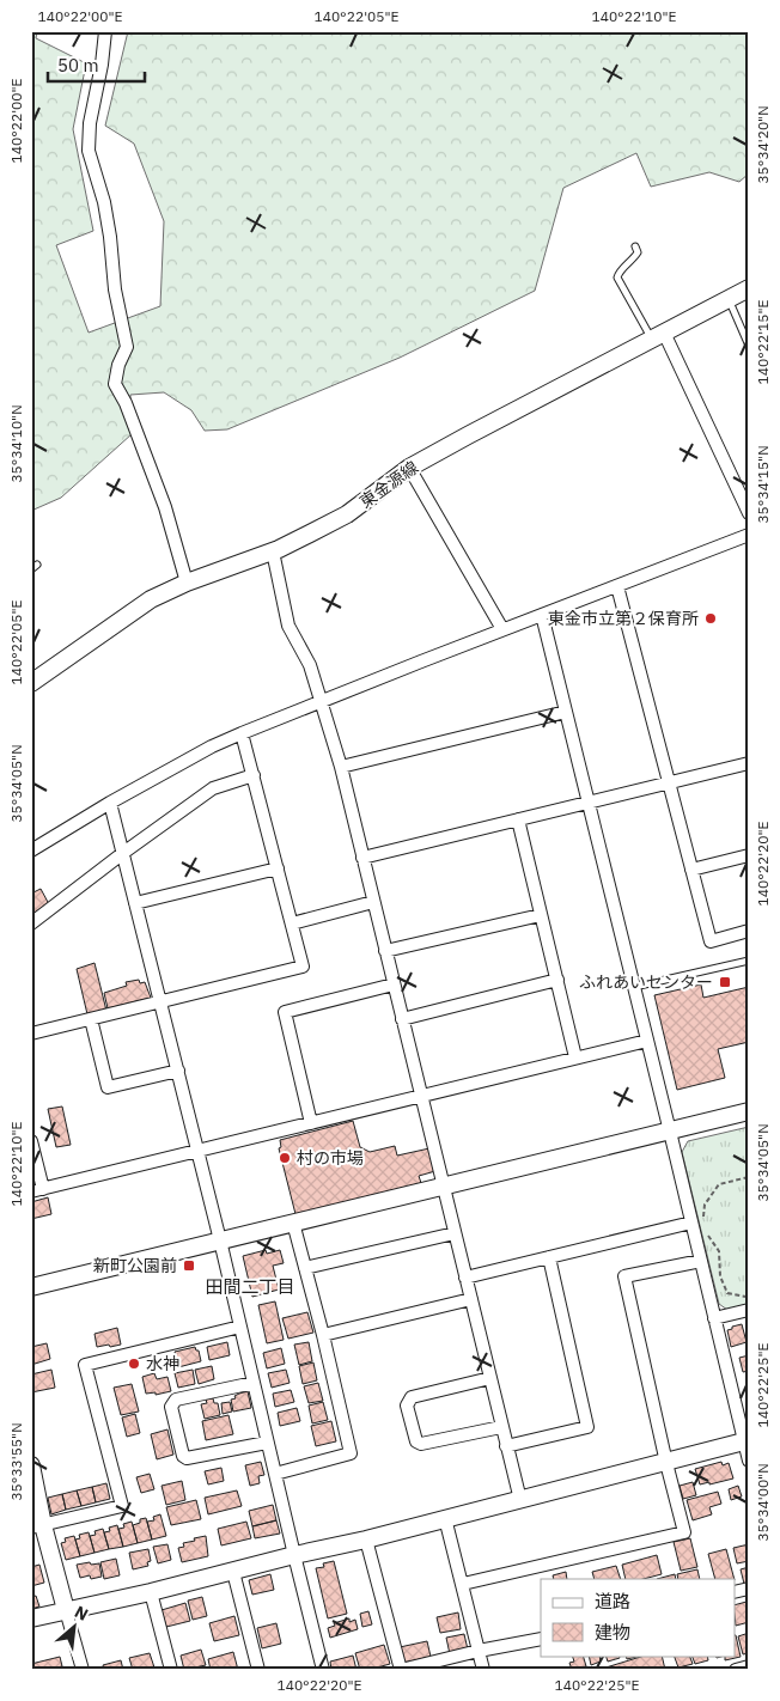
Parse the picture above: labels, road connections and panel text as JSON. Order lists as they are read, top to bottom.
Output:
{
  "streets": {
    "street": ["東金源線"]
  },
  "districts": ["田間二丁目"],
  "places": {
    "other": ["東金市立第２保育所", "村の市場", "水神"],
    "transit": ["ふれあいセンター", "新町公園前"]
  },
  "legend": ["道路", "建物"],
  "scale_bar": "50 m",
  "north": "top right",
  "coordinates": [
    "140°22'00\"E",
    "140°22'05\"E",
    "140°22'10\"E",
    "35°34'20\"N",
    "140°22'15\"E",
    "35°34'10\"N",
    "35°34'15\"N",
    "35°34'05\"N",
    "140°22'20\"E",
    "140°22'25\"E",
    "35°33'55\"N",
    "35°34'00\"N"
  ]
}
